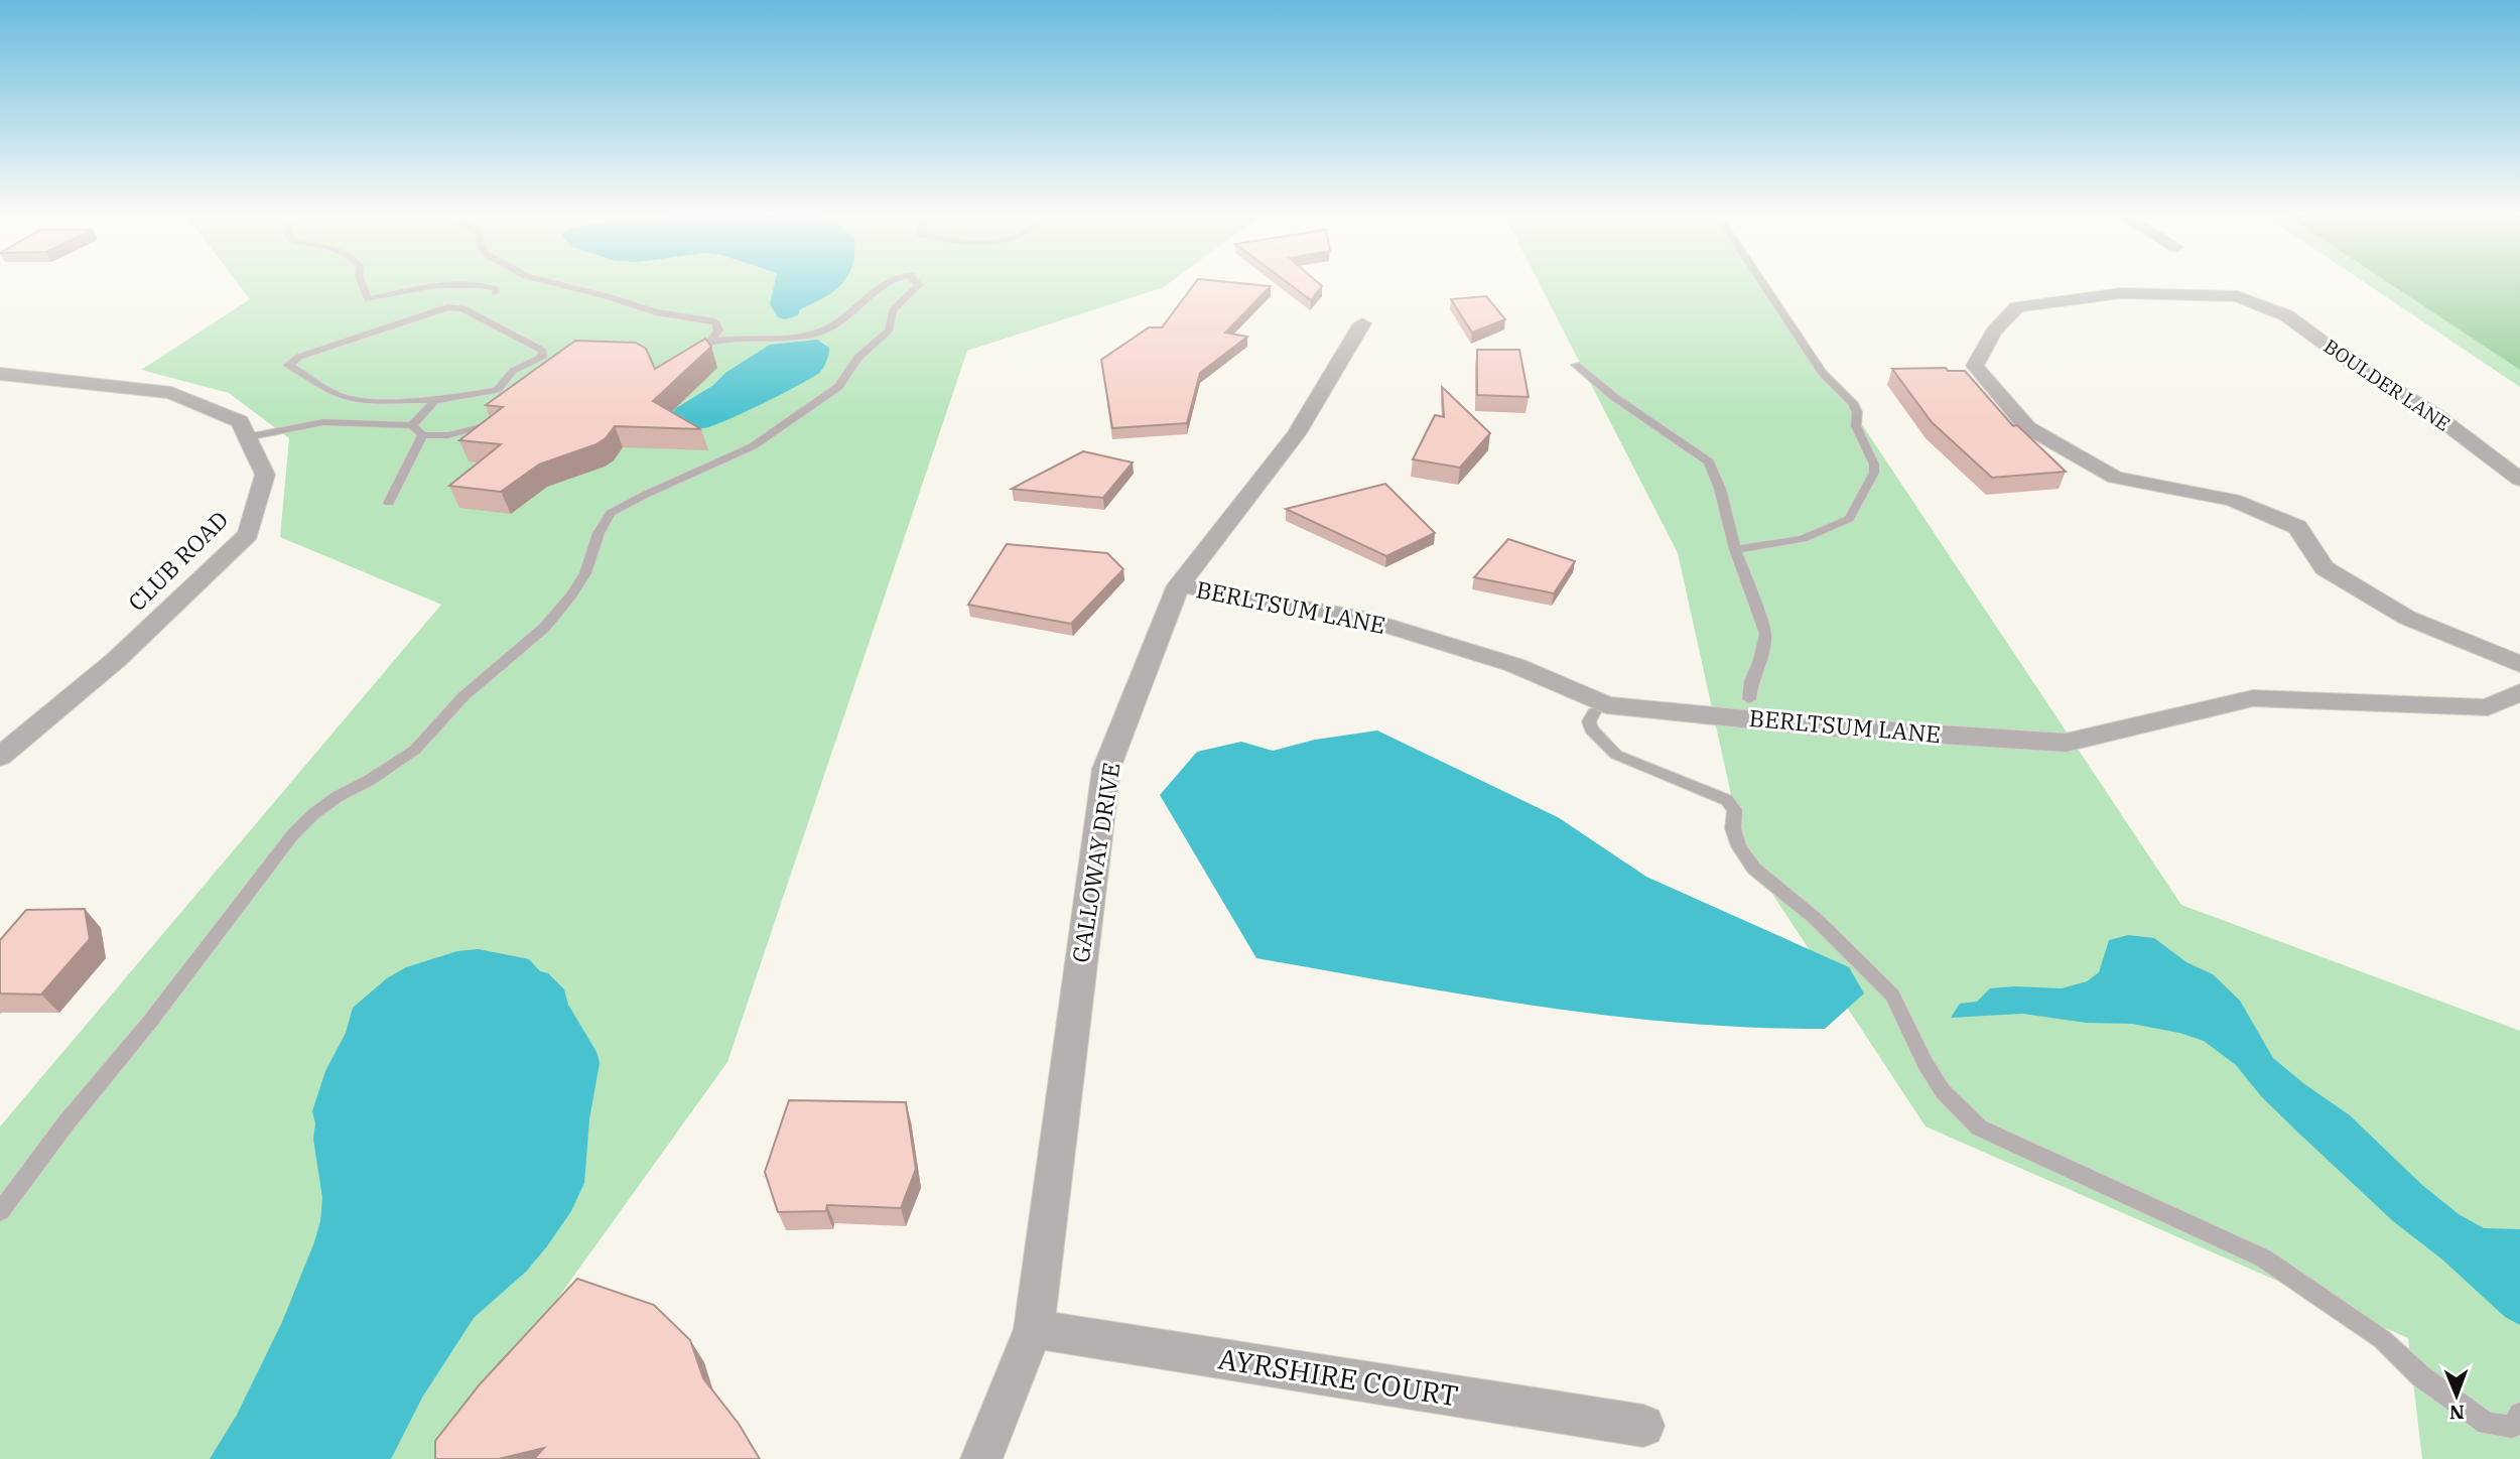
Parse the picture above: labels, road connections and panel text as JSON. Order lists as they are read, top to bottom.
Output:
{
  "streets": {
    "street": [
      "BOULDER LANE",
      "CLUB ROAD",
      "BERLTSUM LANE",
      "GALLOWAY DRIVE",
      "AYRSHIRE COURT"
    ]
  },
  "crossings": [
    ["BERLTSUM LANE", "GALLOWAY DRIVE"],
    ["GALLOWAY DRIVE", "AYRSHIRE COURT"]
  ],
  "north": "bottom"
}
